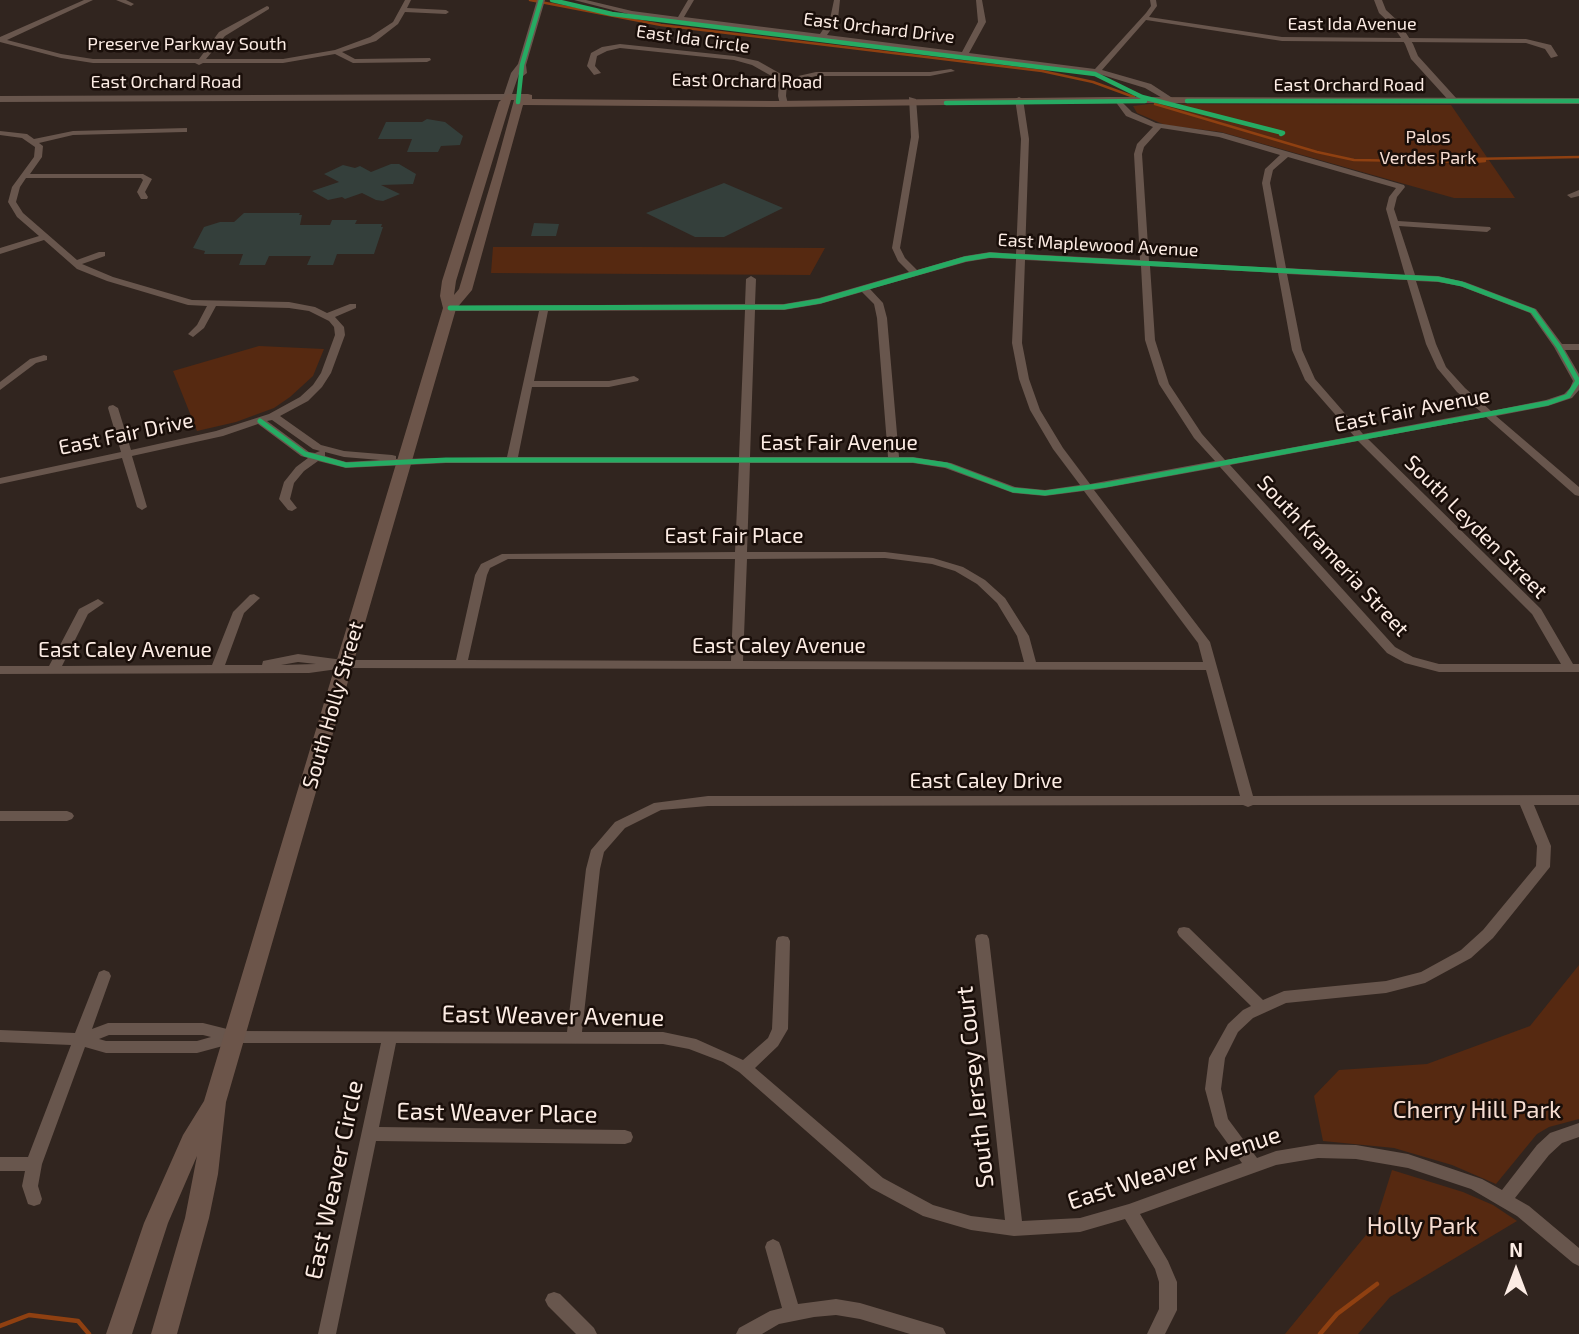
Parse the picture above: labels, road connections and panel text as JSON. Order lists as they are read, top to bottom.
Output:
{
  "streets": {
    "main road": ["East Orchard Road", "South Holly Street"],
    "street": [
      "East Ida Avenue",
      "East Orchard Drive",
      "East Ida Circle",
      "Preserve Parkway South",
      "East Maplewood Avenue",
      "East Fair Avenue",
      "East Fair Drive",
      "South Leyden Street",
      "East Fair Place",
      "South Krameria Street",
      "East Caley Avenue",
      "East Caley Drive",
      "East Weaver Avenue",
      "South Jersey Court",
      "East Weaver Place",
      "East Weaver Circle"
    ]
  },
  "crossings": [
    ["East Orchard Drive", "East Orchard Road"],
    ["East Orchard Road", "South Holly Street"],
    ["East Maplewood Avenue", "East Fair Avenue"],
    ["East Maplewood Avenue", "South Leyden Street"],
    ["East Maplewood Avenue", "South Krameria Street"],
    ["East Maplewood Avenue", "South Holly Street"],
    ["East Fair Avenue", "East Fair Drive"],
    ["East Fair Avenue", "South Leyden Street"],
    ["East Fair Avenue", "South Krameria Street"],
    ["East Fair Avenue", "South Holly Street"],
    ["South Leyden Street", "South Krameria Street"],
    ["East Fair Place", "East Caley Avenue"],
    ["East Caley Avenue", "South Holly Street"],
    ["South Holly Street", "East Weaver Avenue"],
    ["East Caley Drive", "East Weaver Avenue"],
    ["East Weaver Avenue", "South Jersey Court"],
    ["East Weaver Avenue", "East Weaver Circle"],
    ["East Weaver Place", "East Weaver Circle"]
  ],
  "parks": ["Palos Verdes Park", "Cherry Hill Park", "Holly Park"],
  "north": "top"
}
